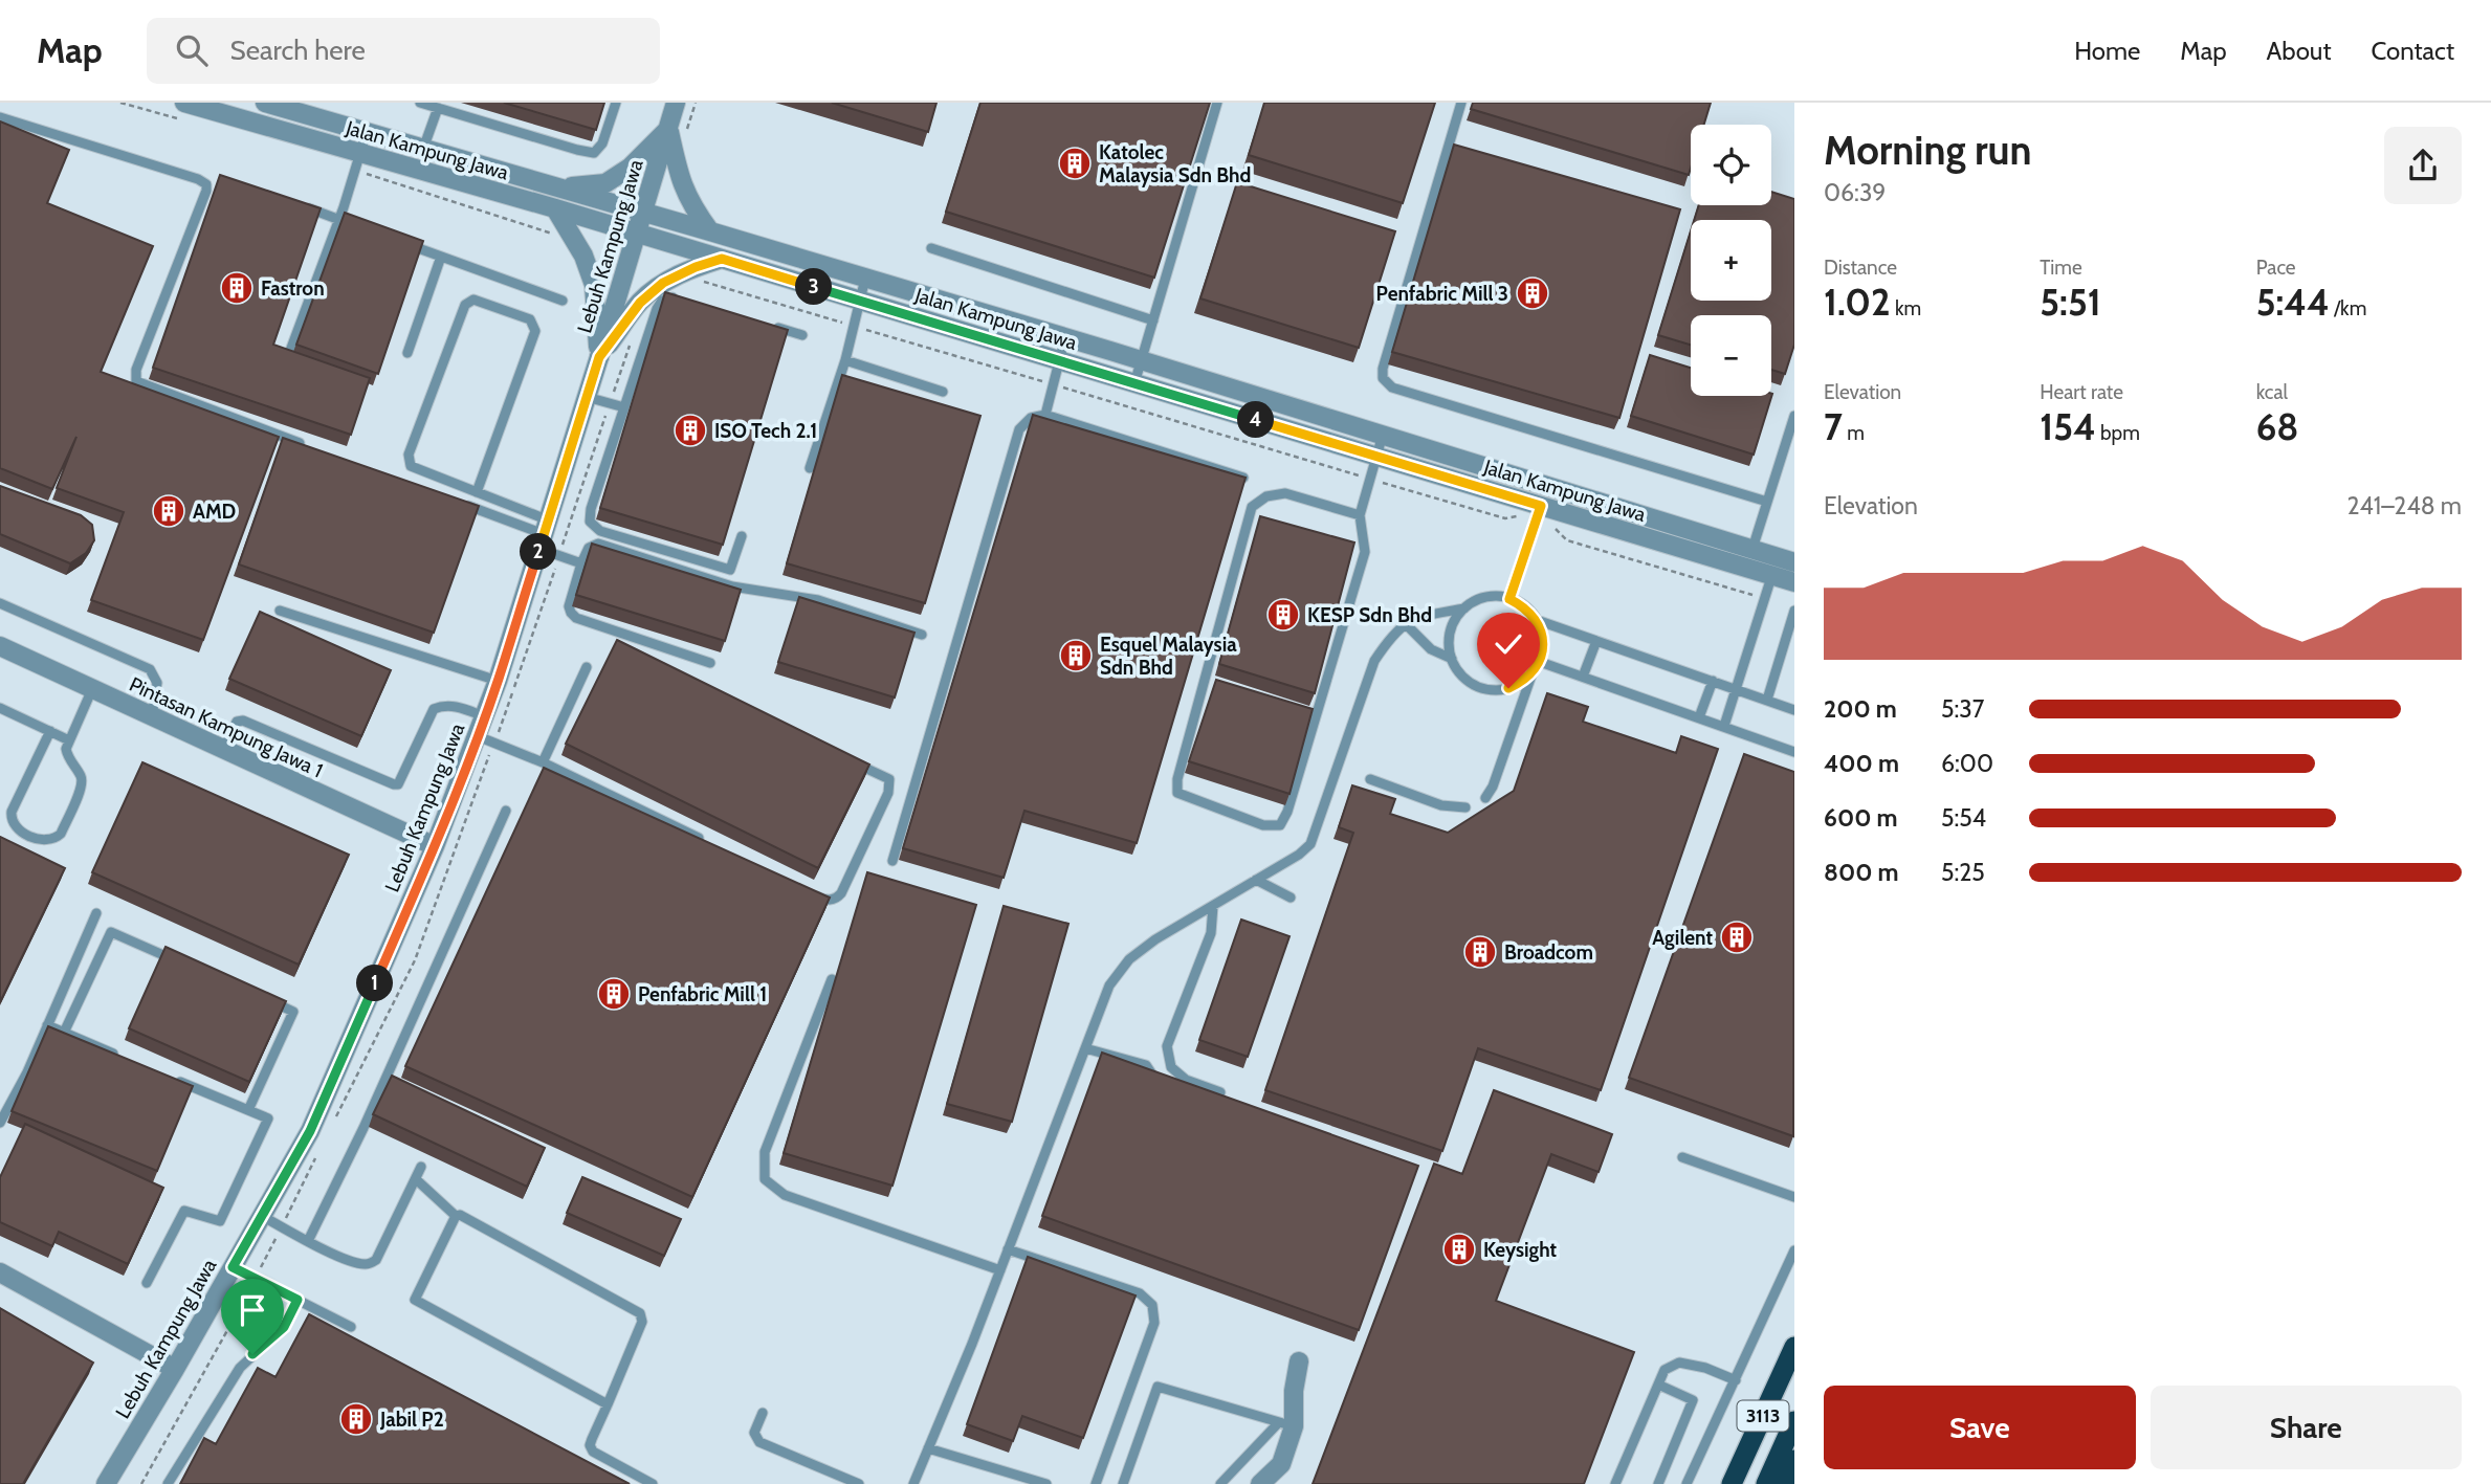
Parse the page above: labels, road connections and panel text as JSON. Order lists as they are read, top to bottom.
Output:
{
  "streets": {
    "highway": ["3113"],
    "street": ["Jalan Kampung Jawa", "Lebuh Kampung Jawa", "Pintasan Kampung Jawa 1"]
  },
  "crossings": [
    ["Jalan Kampung Jawa", "Lebuh Kampung Jawa"],
    ["Lebuh Kampung Jawa", "Pintasan Kampung Jawa 1"]
  ],
  "places": {
    "building": [
      "Katolec Malaysia Sdn Bhd",
      "Fastron",
      "Penfabric Mill 3",
      "ISO Tech 2.1",
      "AMD",
      "KESP Sdn Bhd",
      "Esquel Malaysia Sdn Bhd",
      "Agilent",
      "Broadcom",
      "Penfabric Mill 1",
      "Keysight",
      "Jabil P2"
    ]
  },
  "page": {
    "header": "Map",
    "search": "Search here",
    "nav": [
      "Home",
      "Map",
      "About",
      "Contact"
    ],
    "heading": ["Morning run", "06:39"],
    "map_buttons": ["+", "−"],
    "stats": [
      ["Distance", "1.02 km"],
      ["Time", "5:51"],
      ["Pace", "5:44 /km"],
      ["Elevation", "7 m"],
      ["Heart rate", "154 bpm"],
      ["kcal", "68"]
    ],
    "pins": [
      "3",
      "4",
      "2",
      "1"
    ],
    "chart": ["Elevation", "241–248 m"],
    "list": [
      {
        "name": "200 m",
        "note": "5:37"
      },
      {
        "name": "400 m",
        "note": "6:00"
      },
      {
        "name": "600 m",
        "note": "5:54"
      },
      {
        "name": "800 m",
        "note": "5:25"
      }
    ],
    "buttons": ["Save", "Share"]
  }
}
